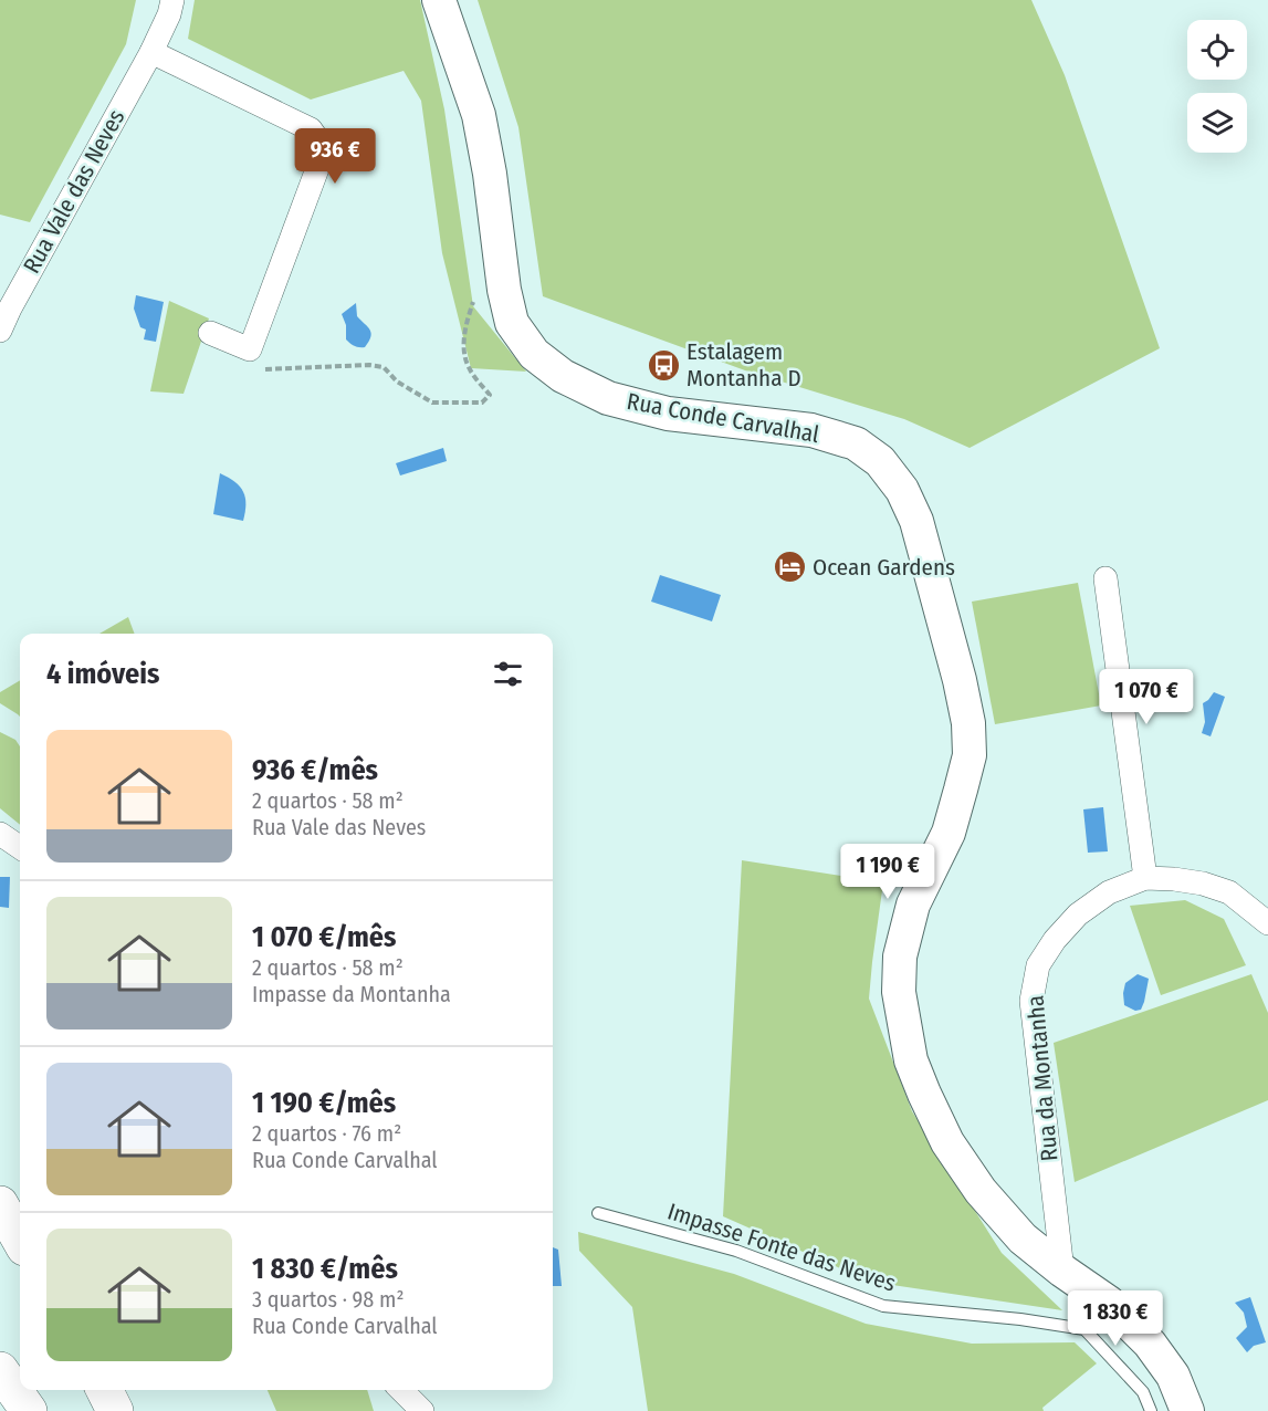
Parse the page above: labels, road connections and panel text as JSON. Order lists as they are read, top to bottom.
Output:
{
  "streets": {
    "main road": ["Rua Conde Carvalhal"],
    "street": ["Rua Vale das Neves", "Rua da Montanha"],
    "lane": ["Impasse Fonte das Neves"]
  },
  "crossings": [
    ["Rua Conde Carvalhal", "Rua da Montanha"]
  ],
  "places": {
    "bus stop": ["Estalagem Montanha D"],
    "hotel": ["Ocean Gardens"]
  },
  "page": {
    "price": [
      "936 €",
      "1 070 €",
      "1 190 €",
      "1 830 €"
    ],
    "heading": "4 imóveis",
    "list": [
      {
        "name": "936 €/mês",
        "note": "2 quartos · 58 m² · Rua Vale das Neves"
      },
      {
        "name": "1 070 €/mês",
        "note": "2 quartos · 58 m² · Impasse da Montanha"
      },
      {
        "name": "1 190 €/mês",
        "note": "2 quartos · 76 m² · Rua Conde Carvalhal"
      },
      {
        "name": "1 830 €/mês",
        "note": "3 quartos · 98 m² · Rua Conde Carvalhal"
      }
    ]
  }
}
